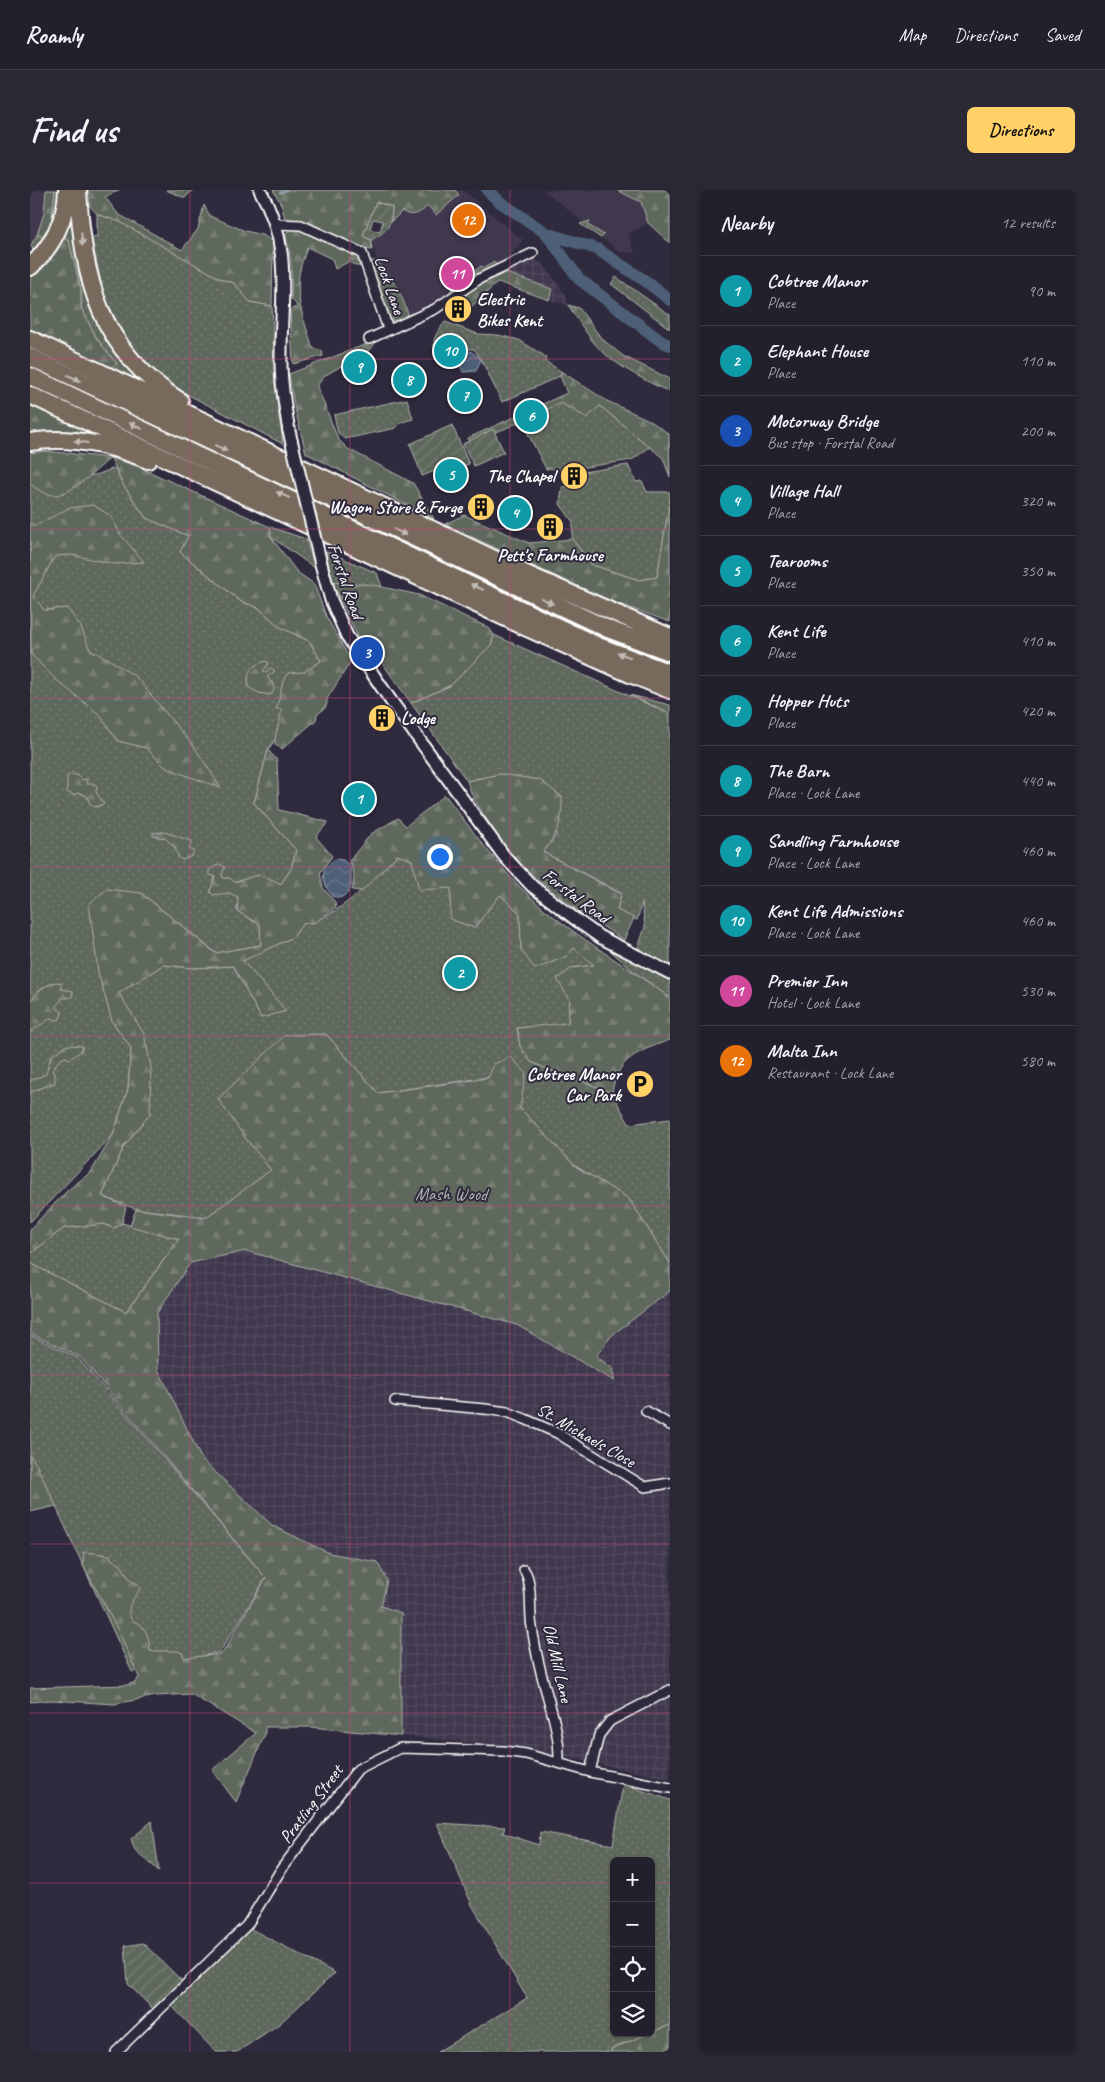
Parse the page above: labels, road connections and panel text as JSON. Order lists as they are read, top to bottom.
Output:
{
  "streets": {
    "street": [
      "Lock Lane",
      "Forstal Road",
      "St. Michaels Close",
      "Old Mill Lane",
      "Pratling Street"
    ]
  },
  "crossings": [
    ["Lock Lane", "Forstal Road"],
    ["Old Mill Lane", "Pratling Street"]
  ],
  "parks": ["Mash Wood"],
  "places": {
    "building": [
      "Electric Bikes Kent",
      "The Chapel",
      "Wagon Store & Forge",
      "Pett's Farmhouse",
      "Lodge"
    ],
    "parking": ["Cobtree Manor Car Park"]
  },
  "page": {
    "header": "Roamly",
    "nav": ["Map", "Directions", "Saved"],
    "buttons": "Directions",
    "title": "Find us",
    "heading": ["Nearby", "12 results"],
    "pins": [
      "12",
      "11",
      "10",
      "9",
      "8",
      "7",
      "6",
      "5",
      "4",
      "3",
      "1",
      "2"
    ],
    "list": [
      {
        "mark": "1",
        "name": "Cobtree Manor",
        "note": "Place",
        "value": "90 m"
      },
      {
        "mark": "2",
        "name": "Elephant House",
        "note": "Place",
        "value": "110 m"
      },
      {
        "mark": "3",
        "name": "Motorway Bridge",
        "note": "Bus stop · Forstal Road",
        "value": "200 m"
      },
      {
        "mark": "4",
        "name": "Village Hall",
        "note": "Place",
        "value": "320 m"
      },
      {
        "mark": "5",
        "name": "Tearooms",
        "note": "Place",
        "value": "350 m"
      },
      {
        "mark": "6",
        "name": "Kent Life",
        "note": "Place",
        "value": "410 m"
      },
      {
        "mark": "7",
        "name": "Hopper Huts",
        "note": "Place",
        "value": "420 m"
      },
      {
        "mark": "8",
        "name": "The Barn",
        "note": "Place · Lock Lane",
        "value": "440 m"
      },
      {
        "mark": "9",
        "name": "Sandling Farmhouse",
        "note": "Place · Lock Lane",
        "value": "460 m"
      },
      {
        "mark": "10",
        "name": "Kent Life Admissions",
        "note": "Place · Lock Lane",
        "value": "460 m"
      },
      {
        "mark": "11",
        "name": "Premier Inn",
        "note": "Hotel · Lock Lane",
        "value": "530 m"
      },
      {
        "mark": "12",
        "name": "Malta Inn",
        "note": "Restaurant · Lock Lane",
        "value": "580 m"
      }
    ],
    "map_buttons": ["+", "−"]
  }
}
